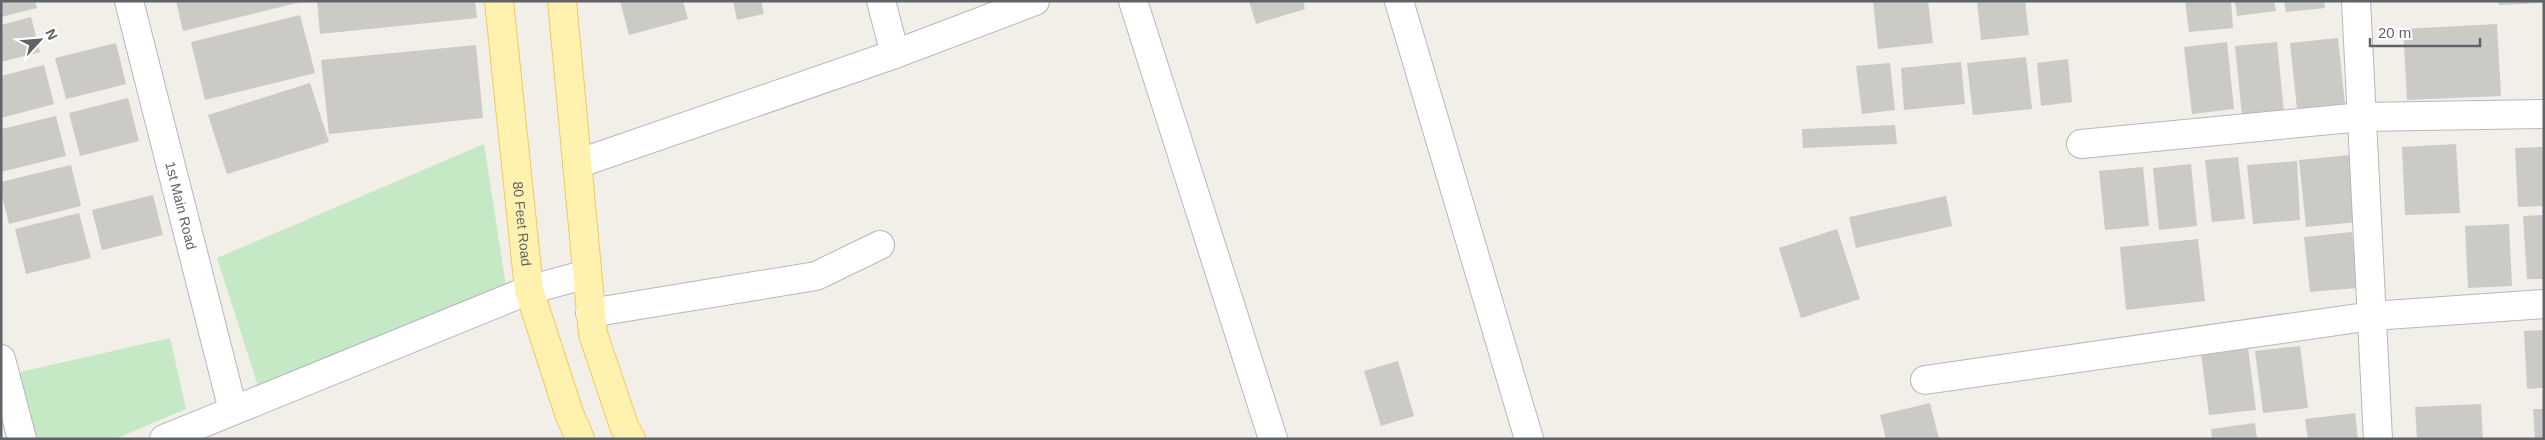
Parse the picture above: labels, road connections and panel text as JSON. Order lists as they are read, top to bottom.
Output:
{
  "streets": {
    "main road": ["80 Feet Road"],
    "street": ["1st Main Road"]
  },
  "scale_bar": "20 m",
  "north": "top right"
}
